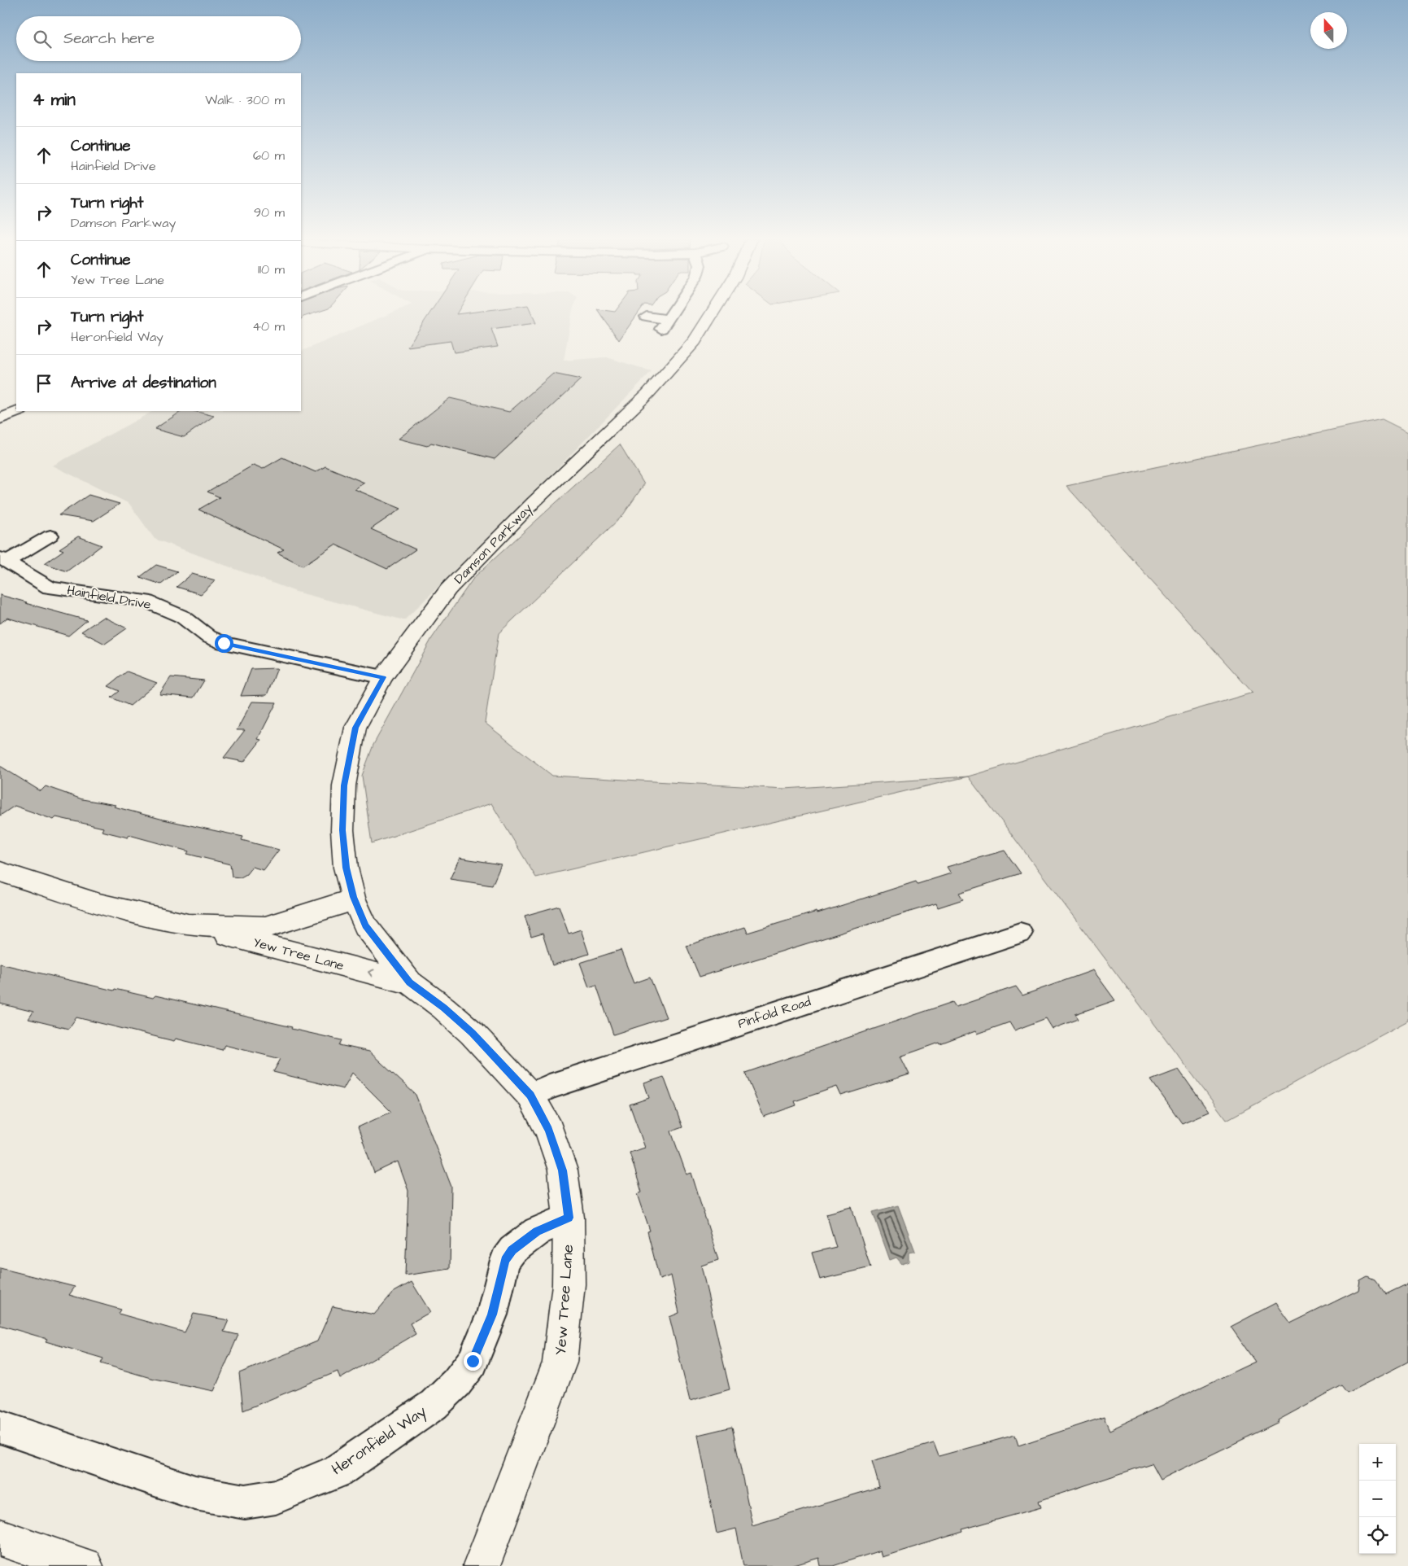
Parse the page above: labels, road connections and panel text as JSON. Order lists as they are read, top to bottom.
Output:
{
  "streets": {
    "main road": ["Damson Parkway", "Yew Tree Lane"],
    "street": ["Hainfield Drive", "Pinfold Road", "Heronfield Way"]
  },
  "crossings": [
    ["Damson Parkway", "Hainfield Drive"],
    ["Damson Parkway", "Yew Tree Lane"],
    ["Yew Tree Lane", "Pinfold Road"],
    ["Yew Tree Lane", "Heronfield Way"]
  ],
  "north": "top",
  "page": {
    "search": "Search here",
    "heading": ["4 min", "Walk · 300 m"],
    "list": [
      ["Continue", "Hainfield Drive", "60 m"],
      ["Turn right", "Damson Parkway", "90 m"],
      ["Continue", "Yew Tree Lane", "110 m"],
      ["Turn right", "Heronfield Way", "40 m"],
      "Arrive at destination"
    ],
    "map_buttons": ["+", "−"]
  }
}
